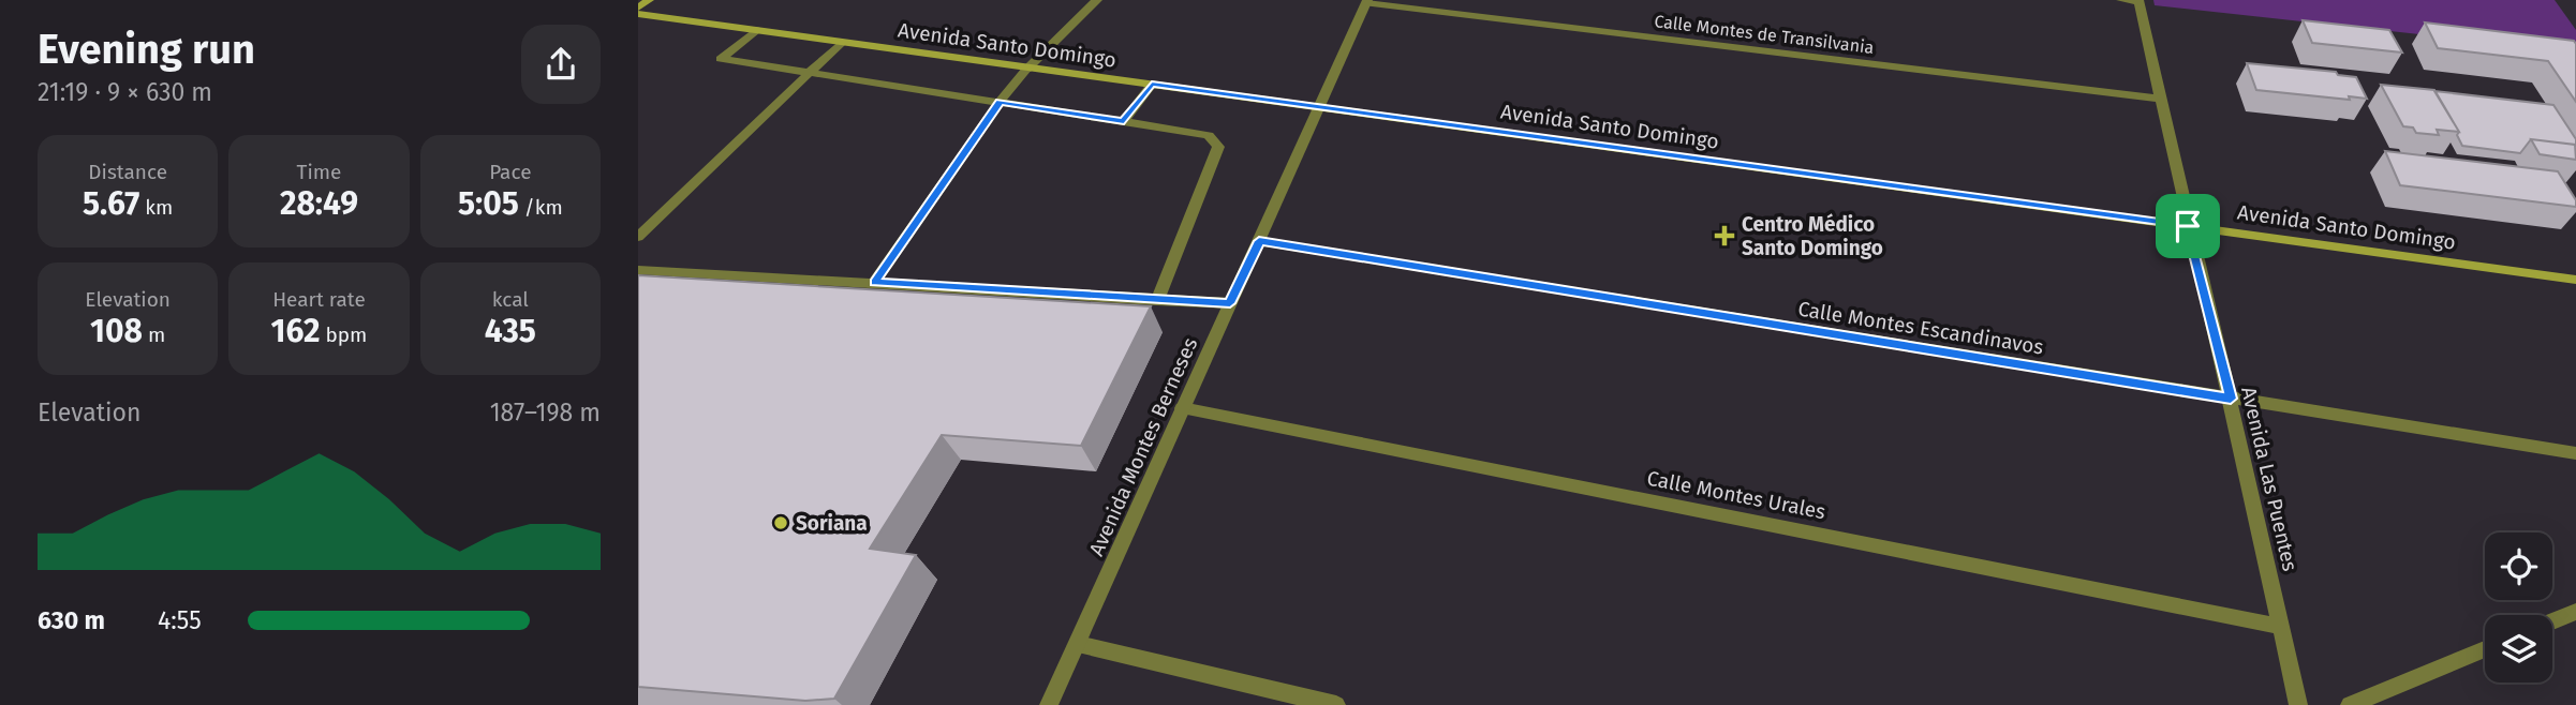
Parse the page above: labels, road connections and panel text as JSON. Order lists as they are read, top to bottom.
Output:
{
  "streets": {
    "main road": ["Avenida Santo Domingo"],
    "street": [
      "Calle Montes de Transilvania",
      "Calle Montes Escandinavos",
      "Avenida Montes Berneses",
      "Avenida Las Puentes",
      "Calle Montes Urales"
    ]
  },
  "crossings": [
    ["Calle Montes de Transilvania", "Avenida Montes Berneses"],
    ["Calle Montes de Transilvania", "Avenida Las Puentes"],
    ["Avenida Santo Domingo", "Avenida Montes Berneses"],
    ["Avenida Santo Domingo", "Avenida Las Puentes"],
    ["Calle Montes Escandinavos", "Avenida Montes Berneses"],
    ["Calle Montes Escandinavos", "Avenida Las Puentes"],
    ["Avenida Montes Berneses", "Calle Montes Urales"],
    ["Avenida Las Puentes", "Calle Montes Urales"]
  ],
  "places": {
    "health": ["Centro Médico Santo Domingo"],
    "other": ["Soriana"]
  },
  "page": {
    "heading": ["Evening run", "21:19 · 9 × 630 m"],
    "stats": [
      ["Distance", "5.67 km"],
      ["Time", "28:49"],
      ["Pace", "5:05 /km"],
      ["Elevation", "108 m"],
      ["Heart rate", "162 bpm"],
      ["kcal", "435"]
    ],
    "chart": ["Elevation", "187–198 m"],
    "list": [
      {
        "name": "630 m",
        "note": "4:55"
      }
    ]
  }
}
